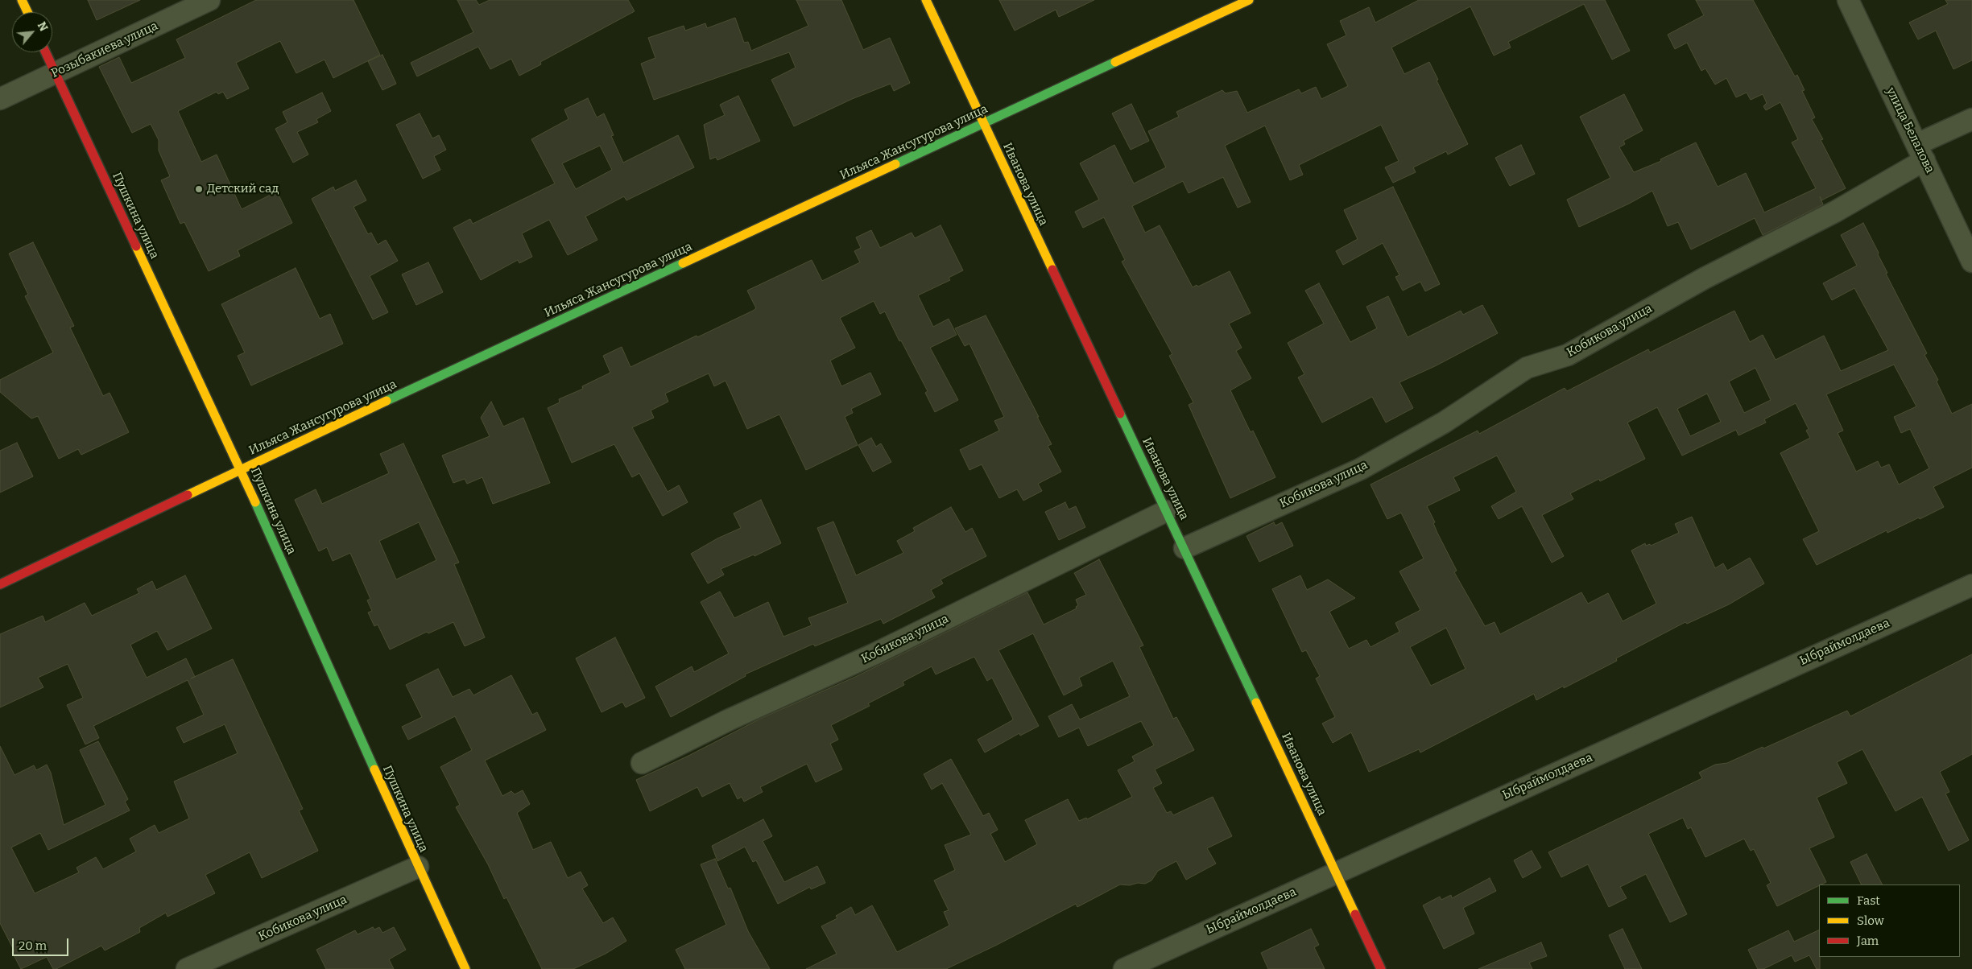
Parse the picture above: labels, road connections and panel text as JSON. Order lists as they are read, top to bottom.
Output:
{
  "streets": {
    "street": [
      "Розыбакиева улица",
      "улица Белалова",
      "Ильяса Жансугурова улица",
      "Иванова улица",
      "Пушкина улица",
      "Кобикова улица",
      "Ыбраймолдаева"
    ]
  },
  "crossings": [
    ["Розыбакиева улица", "Пушкина улица"],
    ["улица Белалова", "Кобикова улица"],
    ["Ильяса Жансугурова улица", "Иванова улица"],
    ["Ильяса Жансугурова улица", "Пушкина улица"],
    ["Иванова улица", "Кобикова улица"],
    ["Иванова улица", "Ыбраймолдаева"],
    ["Пушкина улица", "Кобикова улица"]
  ],
  "places": ["Детский сад"],
  "legend": ["Fast", "Slow", "Jam"],
  "scale_bar": "20 m",
  "north": "top right"
}
